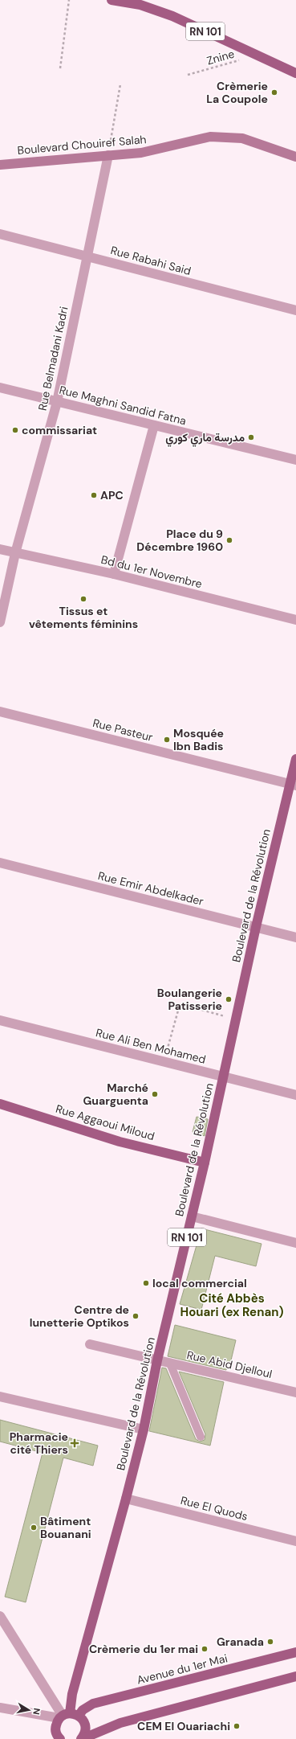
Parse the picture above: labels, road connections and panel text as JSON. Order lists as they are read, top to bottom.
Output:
{
  "streets": {
    "main road": [
      "RN 101",
      "Boulevard Chouiref Salah",
      "Boulevard de la Révolution",
      "Rue Aggaoui Miloud",
      "Avenue du 1er Mai"
    ],
    "street": [
      "Rue Rabahi Said",
      "Rue Belmadani Kadri",
      "Rue Maghni Sandid Fatna",
      "Bd du 1er Novembre",
      "Rue Pasteur",
      "Rue Emir Abdelkader",
      "Rue Ali Ben Mohamed",
      "Rue Abid Djelloul",
      "Rue El Quods"
    ],
    "path": ["Znine"]
  },
  "crossings": [
    ["RN 101", "Znine"],
    ["Boulevard Chouiref Salah", "Rue Belmadani Kadri"],
    ["Rue Rabahi Said", "Rue Belmadani Kadri"],
    ["Rue Belmadani Kadri", "Rue Maghni Sandid Fatna"],
    ["Rue Belmadani Kadri", "Bd du 1er Novembre"],
    ["Rue Pasteur", "Boulevard de la Révolution"],
    ["Rue Emir Abdelkader", "Boulevard de la Révolution"],
    ["Boulevard de la Révolution", "Rue Ali Ben Mohamed"],
    ["Boulevard de la Révolution", "Rue Aggaoui Miloud"],
    ["Boulevard de la Révolution", "Rue Abid Djelloul"],
    ["Boulevard de la Révolution", "Rue El Quods"],
    ["Boulevard de la Révolution", "Avenue du 1er Mai"]
  ],
  "districts": ["Cité Abbès Houari (ex Renan)"],
  "places": {
    "other": [
      "Crèmerie La Coupole",
      "commissariat",
      "مدرسة ماري كوري",
      "APC",
      "Place du 9 Décembre 1960",
      "Tissus et vêtements féminins",
      "Mosquée Ibn Badis",
      "Boulangerie Patisserie",
      "Marché Guarguenta",
      "local commercial",
      "Centre de lunetterie Optikos",
      "Bâtiment Bouanani",
      "Granada",
      "Crèmerie du 1er mai",
      "CEM El Ouariachi"
    ],
    "health": ["Pharmacie cité Thiers"]
  },
  "north": "right"
}
